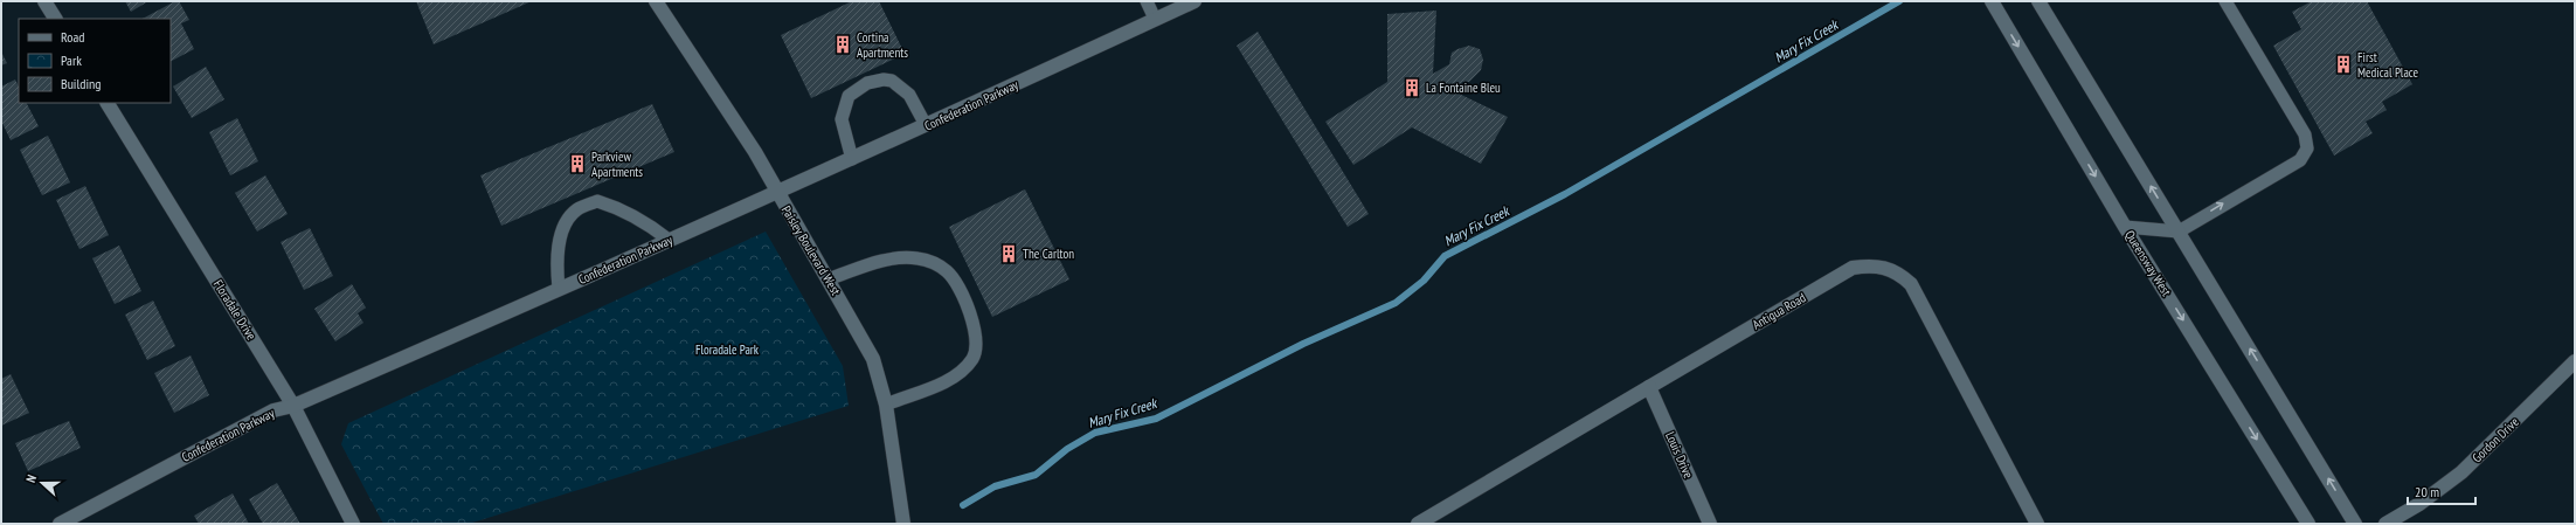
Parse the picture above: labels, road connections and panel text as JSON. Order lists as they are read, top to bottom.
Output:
{
  "streets": {
    "street": [
      "Confederation Parkway",
      "Paisley Boulevard West",
      "Queensway West",
      "Floradale Drive",
      "Antigua Road",
      "Gordon Drive",
      "Louis Drive"
    ]
  },
  "crossings": [
    ["Confederation Parkway", "Paisley Boulevard West"],
    ["Confederation Parkway", "Floradale Drive"],
    ["Antigua Road", "Louis Drive"]
  ],
  "water": ["Mary Fix Creek"],
  "parks": ["Floradale Park"],
  "places": {
    "building": [
      "Cortina Apartments",
      "First Medical Place",
      "La Fontaine Bleu",
      "Parkview Apartments",
      "The Carlton"
    ]
  },
  "legend": ["Road", "Park", "Building"],
  "scale_bar": "20 m",
  "north": "left"
}
